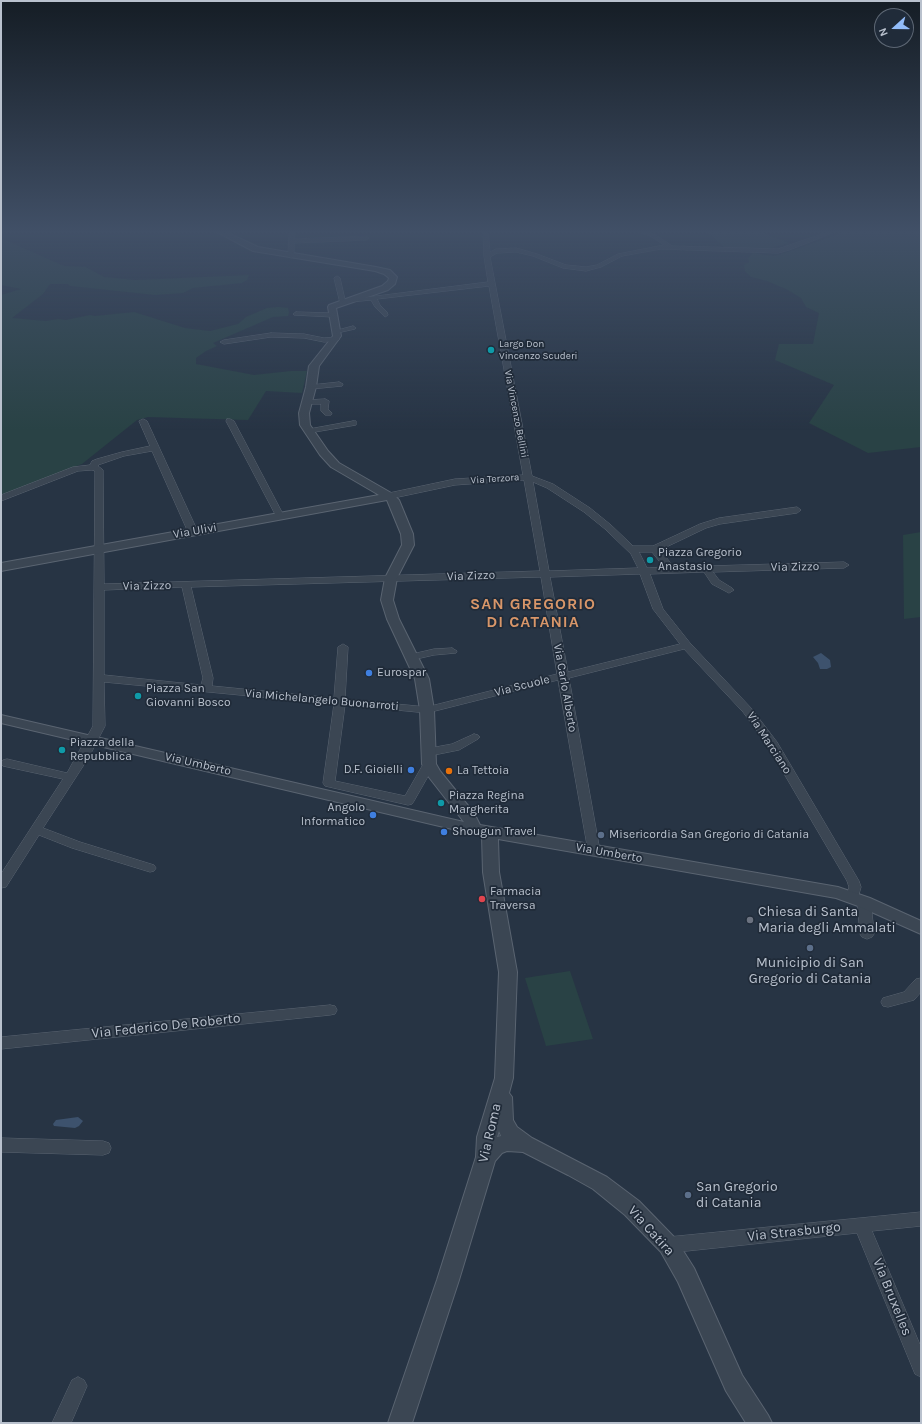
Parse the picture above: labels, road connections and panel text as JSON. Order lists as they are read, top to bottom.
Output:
{
  "streets": {
    "street": [
      "Via Vincenzo Bellini",
      "Via Terzora",
      "Via Ulivi",
      "Via Zizzo",
      "Via Scuole",
      "Via Carlo Alberto",
      "Via Michelangelo Buonarroti",
      "Via Marciano",
      "Via Umberto",
      "Via Federico De Roberto",
      "Via Roma",
      "Via Catira",
      "Via Strasburgo",
      "Via Bruxelles"
    ]
  },
  "crossings": [
    ["Via Vincenzo Bellini", "Via Terzora"],
    ["Via Vincenzo Bellini", "Via Carlo Alberto"],
    ["Via Terzora", "Via Ulivi"],
    ["Via Terzora", "Via Zizzo"],
    ["Via Terzora", "Via Carlo Alberto"],
    ["Via Terzora", "Via Marciano"],
    ["Via Zizzo", "Via Carlo Alberto"],
    ["Via Zizzo", "Via Marciano"],
    ["Via Scuole", "Via Carlo Alberto"],
    ["Via Scuole", "Via Michelangelo Buonarroti"],
    ["Via Scuole", "Via Marciano"],
    ["Via Carlo Alberto", "Via Umberto"],
    ["Via Marciano", "Via Umberto"],
    ["Via Umberto", "Via Roma"],
    ["Via Roma", "Via Catira"],
    ["Via Catira", "Via Strasburgo"],
    ["Via Strasburgo", "Via Bruxelles"]
  ],
  "districts": ["SAN GREGORIO DI CATANIA"],
  "places": [
    "Largo Don Vincenzo Scuderi",
    "Piazza Gregorio Anastasio",
    "Eurospar",
    "Piazza San Giovanni Bosco",
    "Piazza della Repubblica",
    "D.F. Gioielli",
    "La Tettoia",
    "Piazza Regina Margherita",
    "Angolo Informatico",
    "Shougun Travel",
    "Misericordia San Gregorio di Catania",
    "Farmacia Traversa",
    "Chiesa di Santa Maria degli Ammalati",
    "Municipio di San Gregorio di Catania",
    "San Gregorio di Catania"
  ],
  "north": "left"
}
